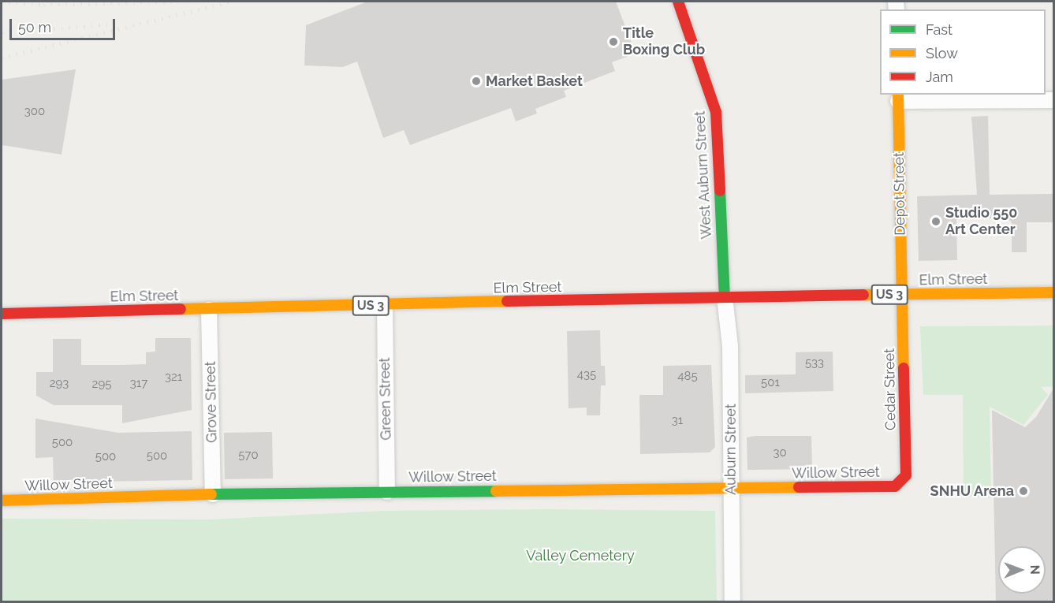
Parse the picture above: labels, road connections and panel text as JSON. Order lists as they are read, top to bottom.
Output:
{
  "streets": {
    "street": [
      "West Auburn Street",
      "Depot Street",
      "Elm Street",
      "US 3",
      "Cedar Street",
      "Green Street",
      "Grove Street",
      "Auburn Street",
      "Willow Street"
    ]
  },
  "crossings": [
    ["West Auburn Street", "Elm Street"],
    ["West Auburn Street", "Auburn Street"],
    ["Depot Street", "Elm Street"],
    ["Depot Street", "Cedar Street"],
    ["Elm Street", "Cedar Street"],
    ["Elm Street", "Green Street"],
    ["Elm Street", "Grove Street"],
    ["Elm Street", "Auburn Street"],
    ["Cedar Street", "Willow Street"],
    ["Green Street", "Willow Street"],
    ["Grove Street", "Willow Street"],
    ["Auburn Street", "Willow Street"]
  ],
  "parks": ["Valley Cemetery"],
  "places": [
    "Title Boxing Club",
    "Market Basket",
    "Studio 550 Art Center",
    "SNHU Arena"
  ],
  "house_numbers": [
    "300",
    "533",
    "435",
    "485",
    "321",
    "501",
    "293",
    "317",
    "295",
    "31",
    "500",
    "30",
    "570",
    "500",
    "500"
  ],
  "legend": ["Fast", "Slow", "Jam"],
  "scale_bar": "50 m",
  "north": "right"
}
